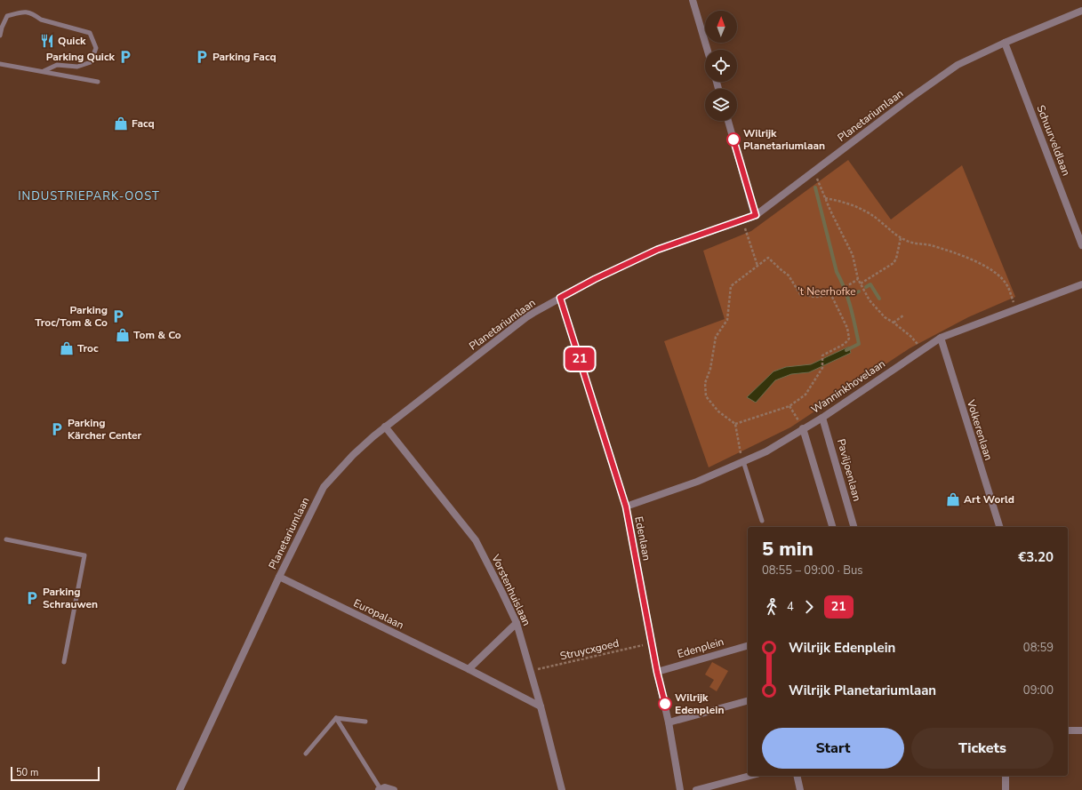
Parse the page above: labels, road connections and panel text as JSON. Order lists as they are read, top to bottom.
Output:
{
  "streets": {
    "street": [
      "Planetariumlaan",
      "Schuurveldlaan",
      "Wanninkhovelaan",
      "Volkerenlaan",
      "Paviljoenlaan",
      "Edenlaan",
      "Vorstenhuislaan",
      "Europalaan",
      "Edenplein"
    ],
    "path": ["Struycxgoed"]
  },
  "crossings": [
    ["Planetariumlaan", "Schuurveldlaan"],
    ["Planetariumlaan", "Edenlaan"],
    ["Planetariumlaan", "Vorstenhuislaan"],
    ["Planetariumlaan", "Europalaan"],
    ["Wanninkhovelaan", "Volkerenlaan"],
    ["Wanninkhovelaan", "Paviljoenlaan"],
    ["Wanninkhovelaan", "Edenlaan"],
    ["Edenlaan", "Edenplein"],
    ["Edenlaan", "Struycxgoed"],
    ["Vorstenhuislaan", "Europalaan"],
    ["Vorstenhuislaan", "Struycxgoed"]
  ],
  "districts": ["INDUSTRIEPARK-OOST"],
  "parks": ["'t Neerhofke"],
  "places": {
    "restaurant": ["Quick"],
    "parking": [
      "Parking Quick",
      "Parking Facq",
      "Parking Troc/Tom & Co",
      "Parking Kärcher Center",
      "Parking Schrauwen"
    ],
    "shop": [
      "Facq",
      "Tom & Co",
      "Troc",
      "Art World"
    ],
    "other": ["Wilrijk Planetariumlaan", "Wilrijk Edenplein"]
  },
  "lines": ["bus line 21"],
  "scale_bar": "50 m",
  "north": "top",
  "page": {
    "on_map": "21",
    "heading": ["5 min", "08:55 – 09:00 · Bus", "€3.20"],
    "legs": ["4", "21"],
    "list": [
      {
        "name": "Wilrijk Edenplein",
        "value": "08:59"
      },
      {
        "name": "Wilrijk Planetariumlaan",
        "value": "09:00"
      }
    ],
    "buttons": ["Start", "Tickets"],
    "scale": "50 m"
  }
}
